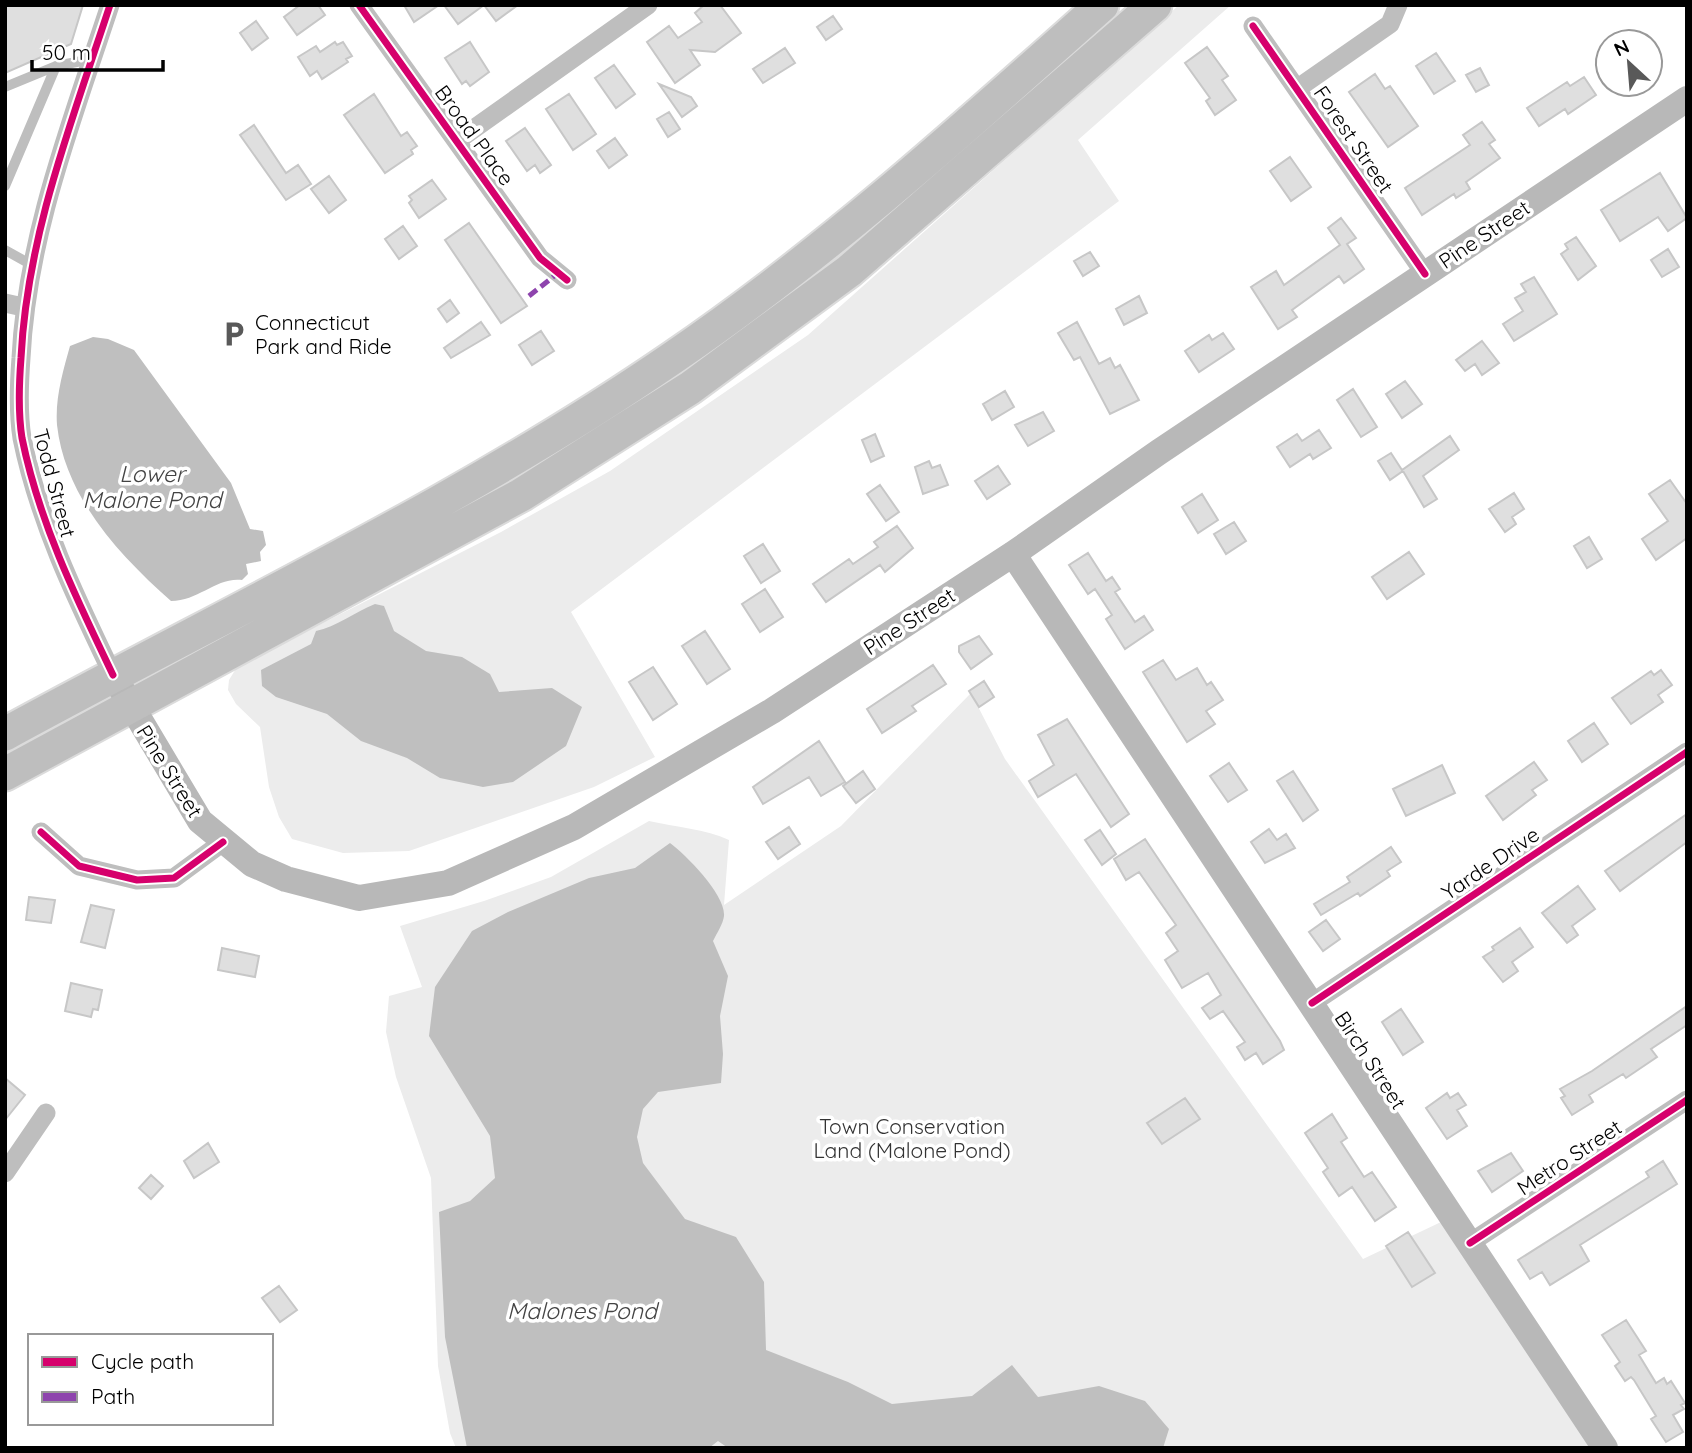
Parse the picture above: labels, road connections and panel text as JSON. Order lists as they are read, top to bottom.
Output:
{
  "streets": {
    "highway": ["Pine Street"],
    "main road": ["Birch Street"],
    "street": [
      "Broad Place",
      "Forest Street",
      "Todd Street",
      "Yarde Drive",
      "Metro Street"
    ]
  },
  "crossings": [
    ["Forest Street", "Pine Street"],
    ["Pine Street", "Todd Street"],
    ["Pine Street", "Birch Street"],
    ["Yarde Drive", "Birch Street"],
    ["Birch Street", "Metro Street"]
  ],
  "water": ["Lower Malone Pond", "Malones Pond"],
  "parks": ["Town Conservation Land (Malone Pond)"],
  "places": {
    "parking": ["Connecticut Park and Ride"]
  },
  "legend": ["Cycle path", "Path"],
  "scale_bar": "50 m",
  "north": "top left"
}
